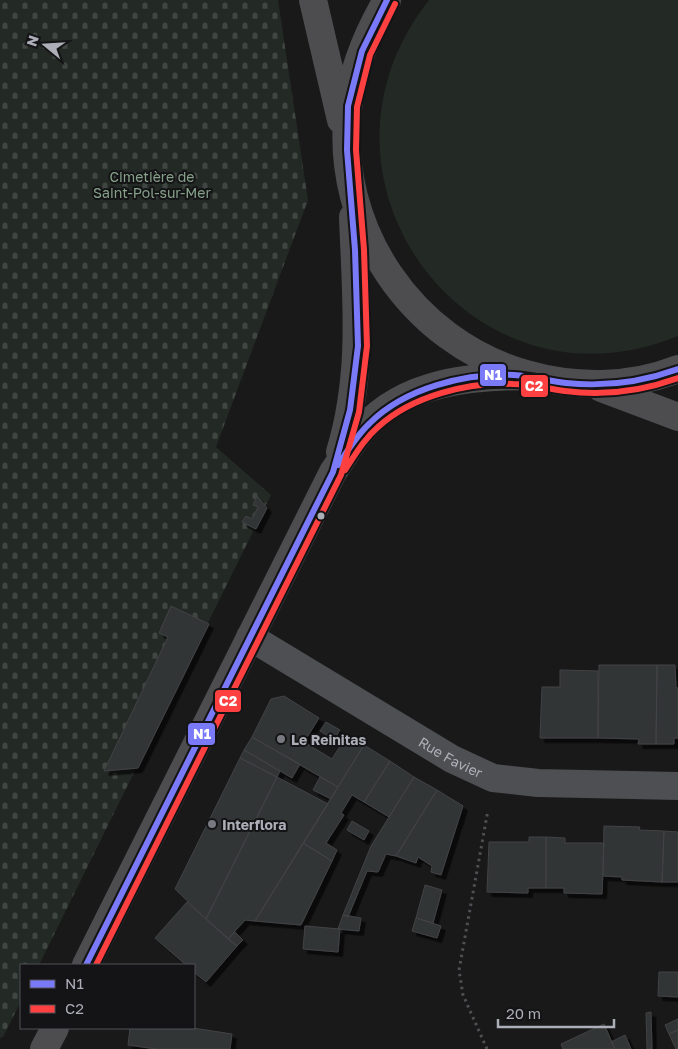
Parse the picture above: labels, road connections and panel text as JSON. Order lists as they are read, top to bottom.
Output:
{
  "streets": {
    "street": ["Rue Favier"]
  },
  "parks": ["Cimetière de Saint-Pol-sur-Mer"],
  "places": ["Le Reinitas", "Interflora"],
  "lines": ["transit line N1", "transit line C2"],
  "legend": ["N1", "C2"],
  "scale_bar": "20 m",
  "north": "left"
}
